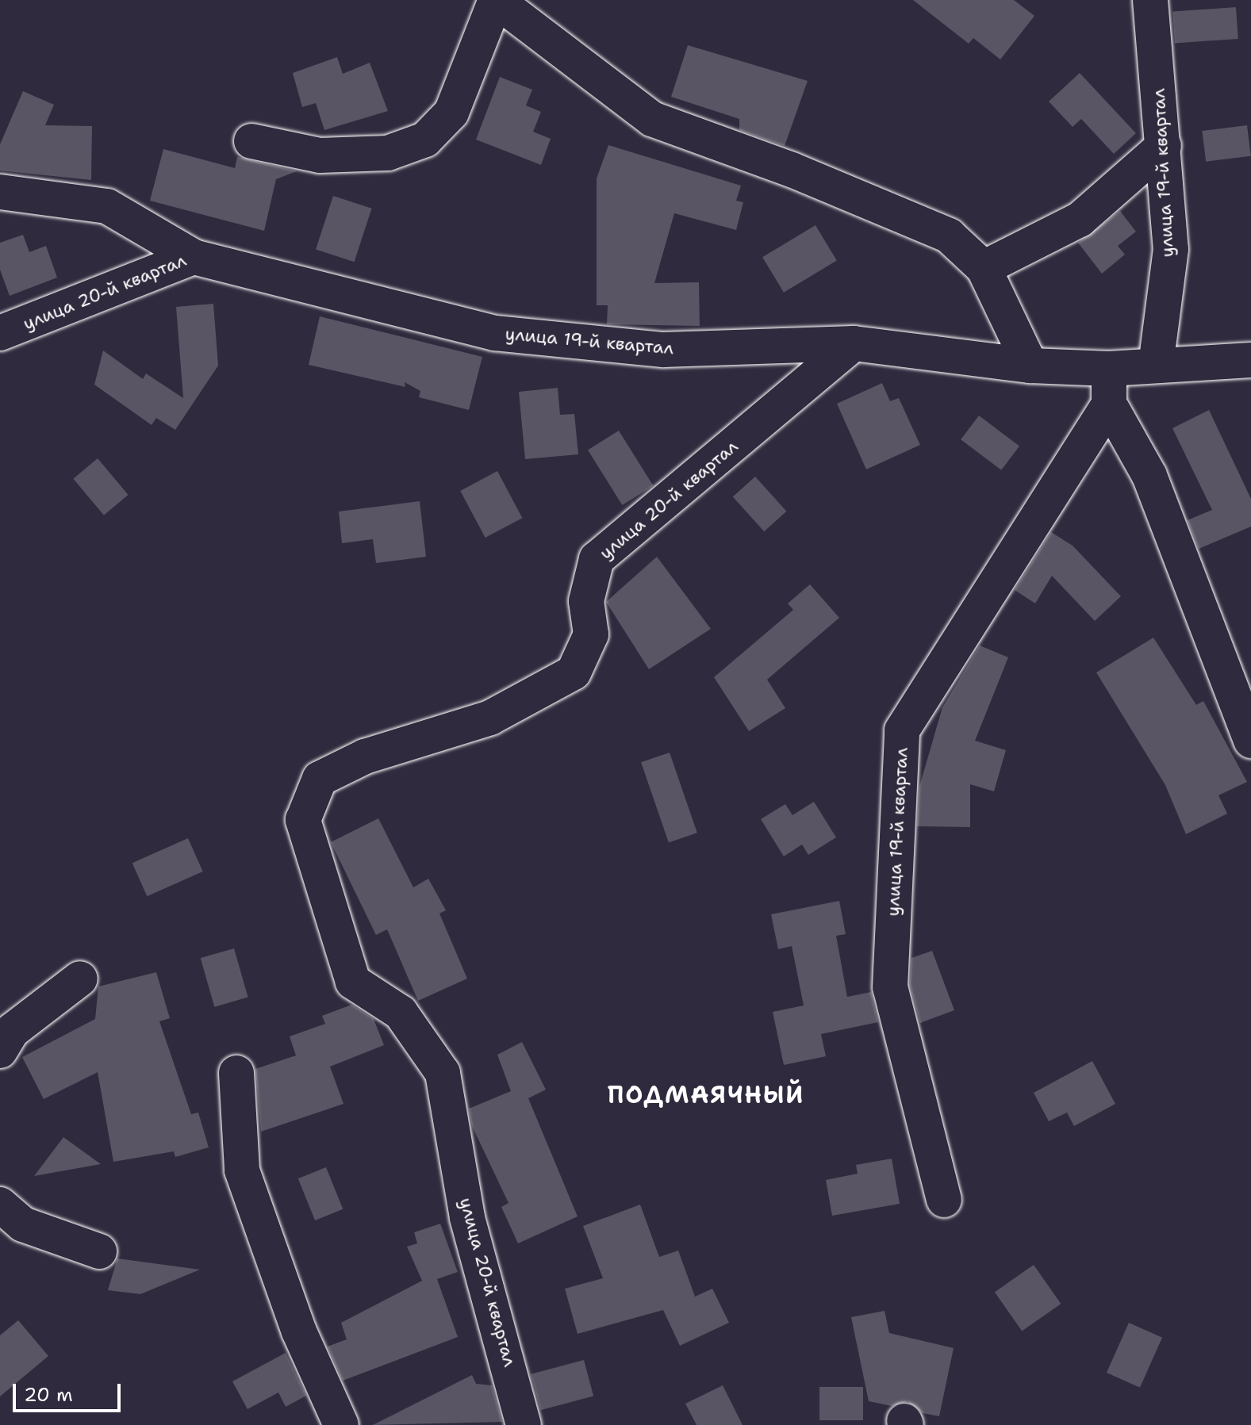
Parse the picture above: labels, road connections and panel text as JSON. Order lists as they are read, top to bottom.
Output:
{
  "streets": {
    "street": ["улица 19-й квартал", "улица 20-й квартал"]
  },
  "crossings": [
    ["улица 19-й квартал", "улица 20-й квартал"]
  ],
  "districts": ["ПОДМАЯЧНЫЙ"],
  "scale_bar": "20 m"
}
